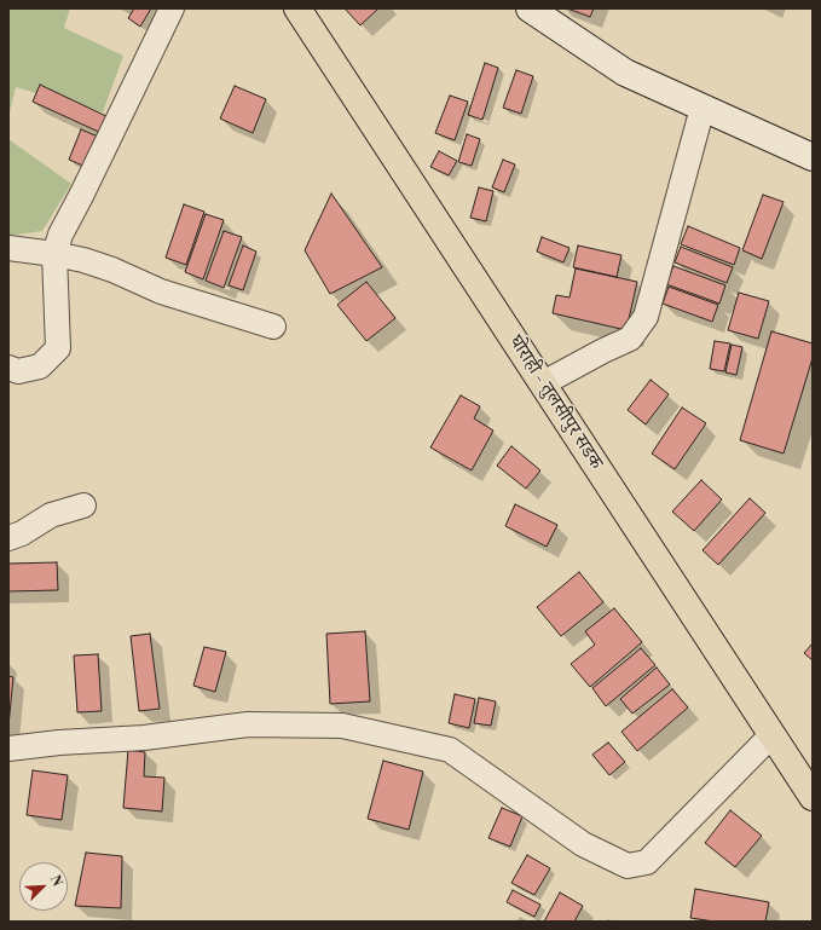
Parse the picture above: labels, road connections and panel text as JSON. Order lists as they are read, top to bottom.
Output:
{
  "streets": {
    "main road": ["घोराही - तुलसीपुर सडक"]
  },
  "north": "top right"
}
